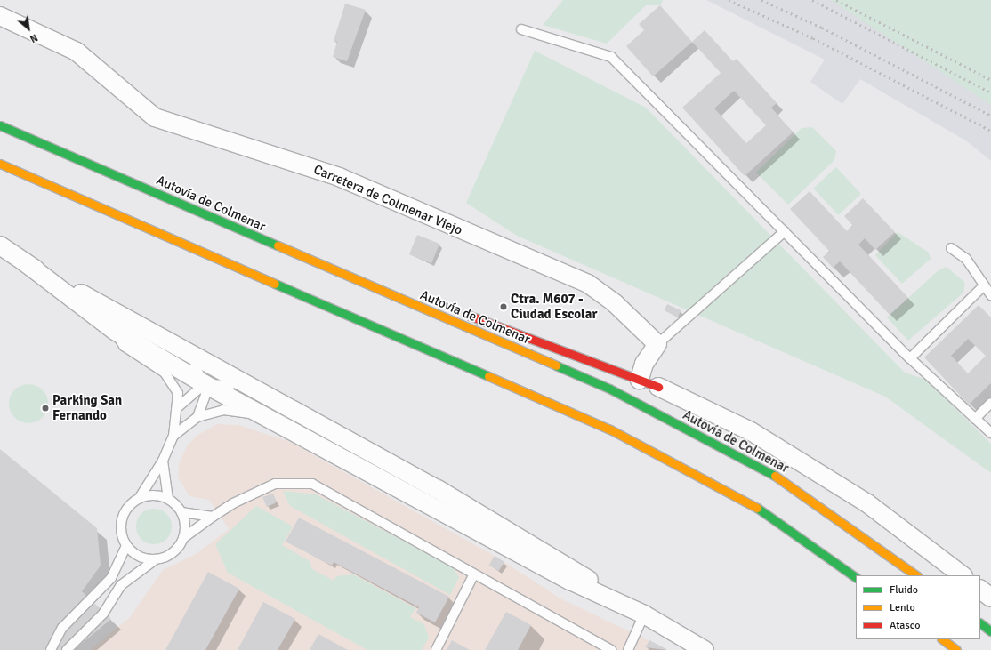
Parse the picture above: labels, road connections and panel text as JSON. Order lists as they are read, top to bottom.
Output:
{
  "streets": {
    "highway": ["Autovía de Colmenar"],
    "street": ["Carretera de Colmenar Viejo"]
  },
  "places": ["Ctra. M607 - Ciudad Escolar", "Parking San Fernando"],
  "legend": ["Fluido", "Lento", "Atasco"],
  "north": "bottom right"
}
